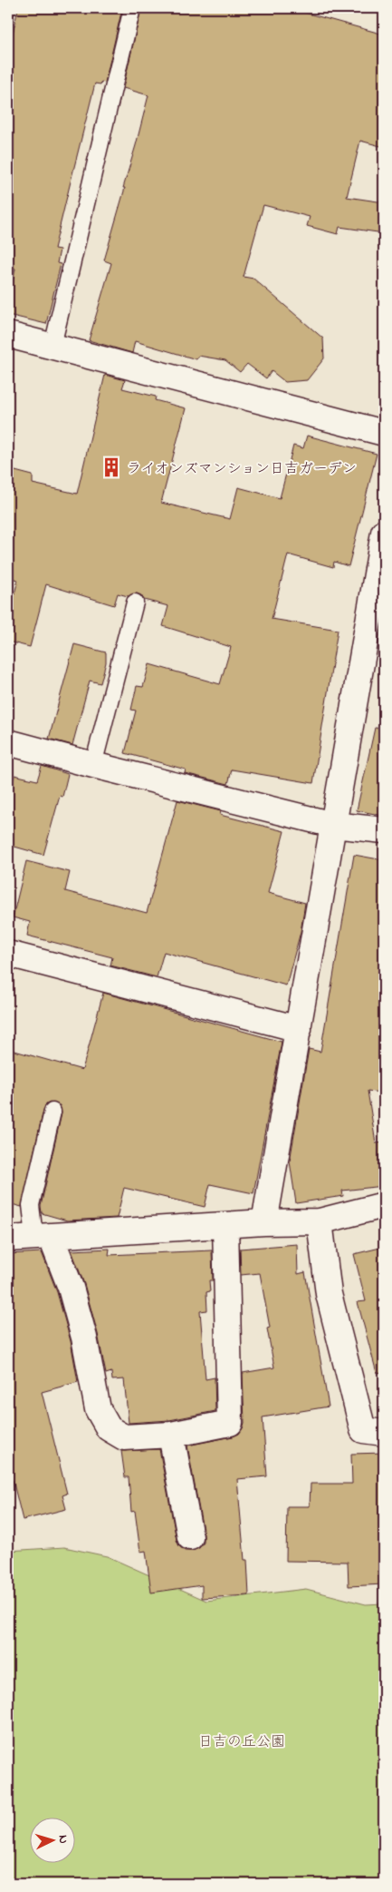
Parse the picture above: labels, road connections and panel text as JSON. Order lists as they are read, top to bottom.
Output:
{
  "parks": ["日吉の丘公園"],
  "places": {
    "building": ["ライオンズマンション日吉ガーデン"]
  },
  "north": "right"
}
